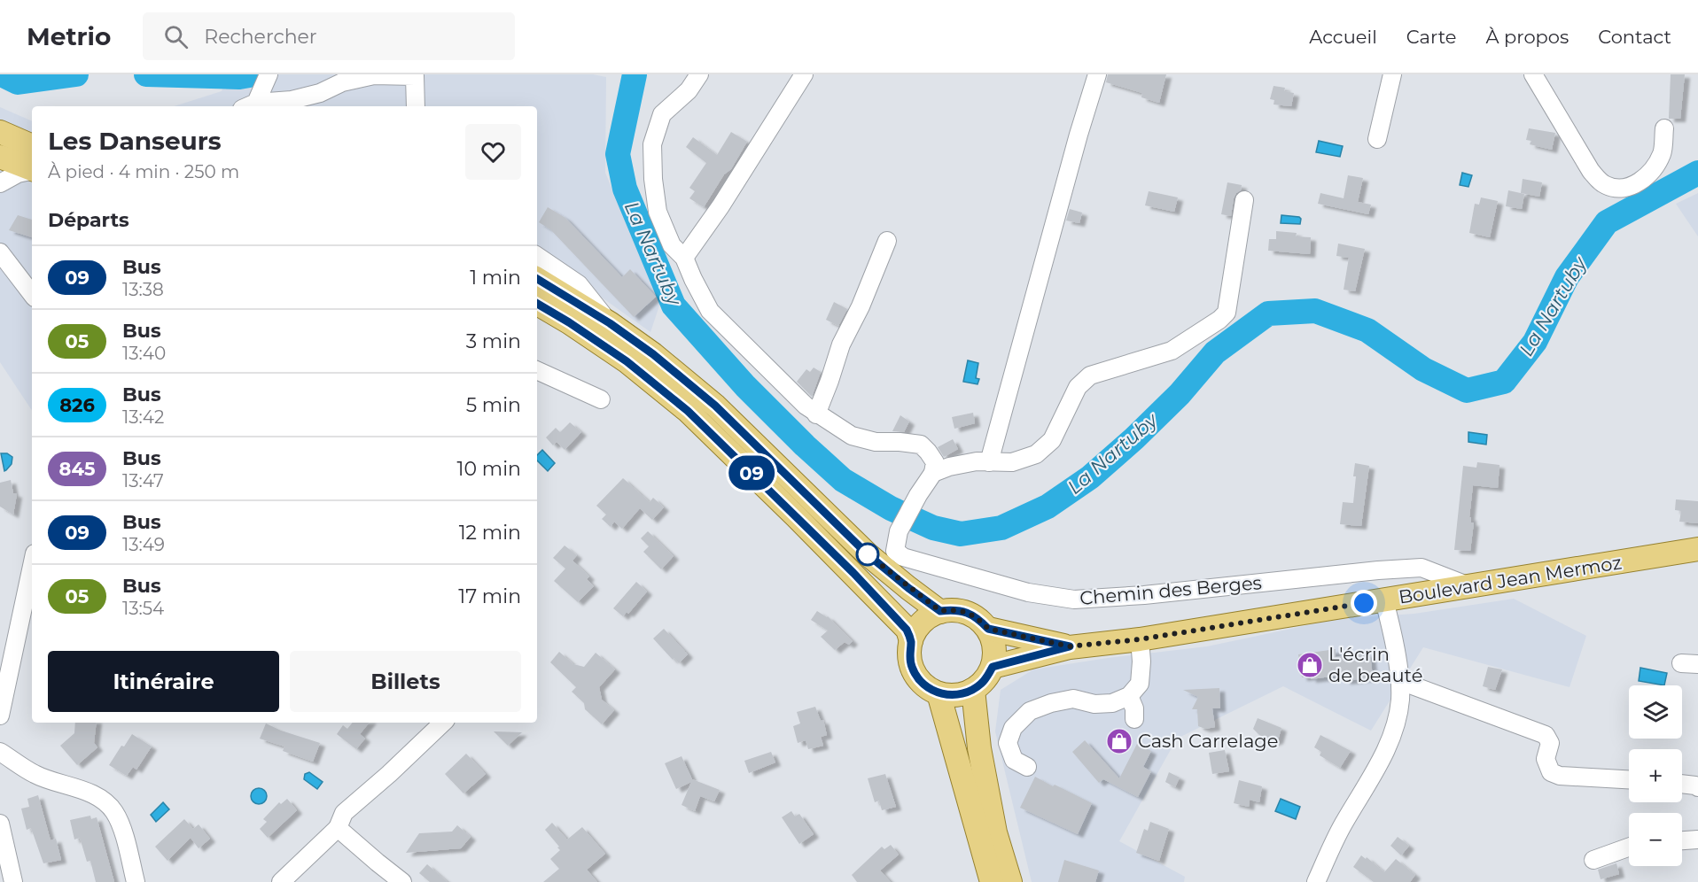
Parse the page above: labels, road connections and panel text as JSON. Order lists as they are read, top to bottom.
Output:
{
  "streets": {
    "main road": ["Boulevard Jean Mermoz"],
    "street": ["Chemin des Berges"]
  },
  "crossings": [
    ["Boulevard Jean Mermoz", "Chemin des Berges"]
  ],
  "water": ["La Nartuby"],
  "places": {
    "shop": ["L'écrin de beauté", "Cash Carrelage"]
  },
  "lines": ["bus line 09"],
  "page": {
    "header": "Metrio",
    "search": "Rechercher",
    "nav": [
      "Accueil",
      "Carte",
      "À propos",
      "Contact"
    ],
    "on_map": "09",
    "heading": [
      ["Les Danseurs", "À pied · 4 min · 250 m"],
      "Départs"
    ],
    "list": [
      {
        "mark": "09",
        "name": "Bus",
        "note": "13:38",
        "value": "1 min"
      },
      {
        "mark": "05",
        "name": "Bus",
        "note": "13:40",
        "value": "3 min"
      },
      {
        "mark": "826",
        "name": "Bus",
        "note": "13:42",
        "value": "5 min"
      },
      {
        "mark": "845",
        "name": "Bus",
        "note": "13:47",
        "value": "10 min"
      },
      {
        "mark": "09",
        "name": "Bus",
        "note": "13:49",
        "value": "12 min"
      },
      {
        "mark": "05",
        "name": "Bus",
        "note": "13:54",
        "value": "17 min"
      }
    ],
    "buttons": ["Itinéraire", "Billets"],
    "map_buttons": ["+", "−"]
  }
}
